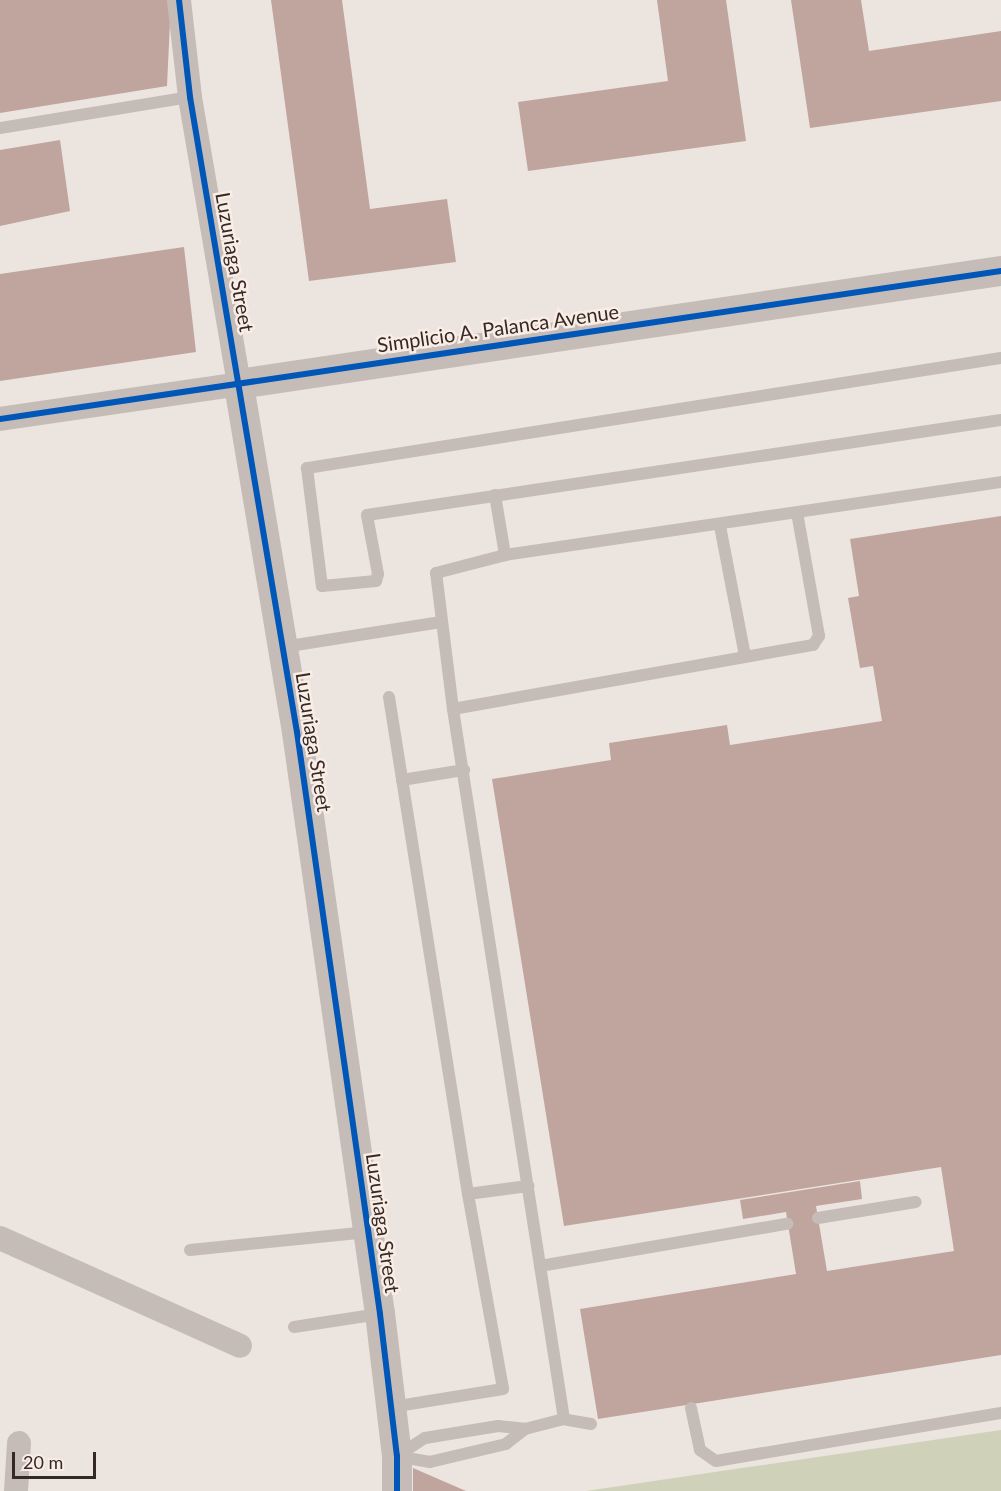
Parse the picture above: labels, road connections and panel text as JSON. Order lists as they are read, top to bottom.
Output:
{
  "streets": {
    "street": ["Luzuriaga Street", "Simplicio A. Palanca Avenue"]
  },
  "crossings": [
    ["Luzuriaga Street", "Simplicio A. Palanca Avenue"]
  ],
  "scale_bar": "20 m"
}
